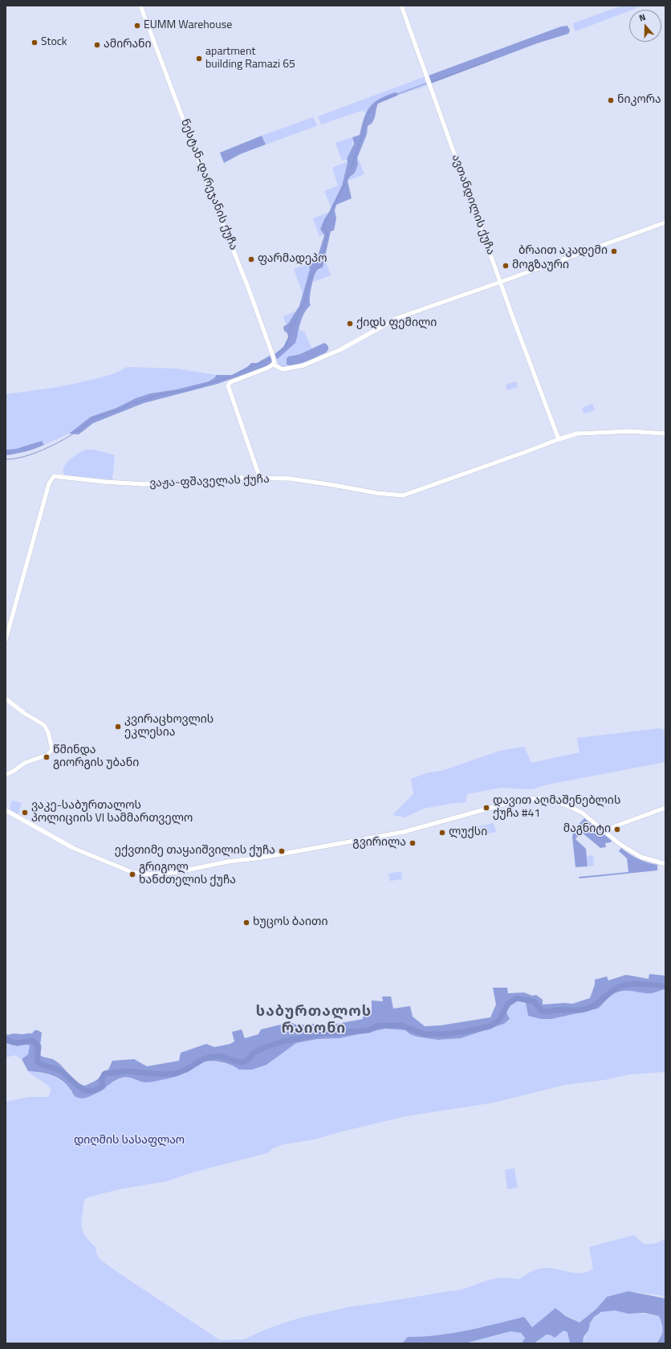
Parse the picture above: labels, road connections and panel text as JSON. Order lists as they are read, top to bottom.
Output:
{
  "streets": {
    "street": ["ნესტან-დარეჯანის ქუჩა", "ავთანდილის ქუჩა", "ვაჟა-ფშაველას ქუჩა"]
  },
  "crossings": [
    ["ავთანდილის ქუჩა", "ვაჟა-ფშაველას ქუჩა"]
  ],
  "districts": ["საბურთალოს რაიონი"],
  "parks": ["დიღმის სასაფლაო"],
  "places": [
    "EUMM Warehouse",
    "Stock",
    "ამირანი",
    "apartment building Ramazi 65",
    "ნიკორა",
    "ბრაით აკადემი",
    "ფარმადეპო",
    "მოგზაური",
    "ქიდს ფემილი",
    "კვირაცხოვლის ეკლესია",
    "წმინდა გიორგის უბანი",
    "დავით აღმაშენებლის ქუჩა #41",
    "ვაკე-საბურთალოს პოლიციის VI სამმართველო",
    "მაგნიტი",
    "ლუქსი",
    "გვირილა",
    "ექვთიმე თაყაიშვილის ქუჩა",
    "გრიგოლ ხანძთელის ქუჩა",
    "ხუცოს ბაითი"
  ],
  "north": "top"
}
